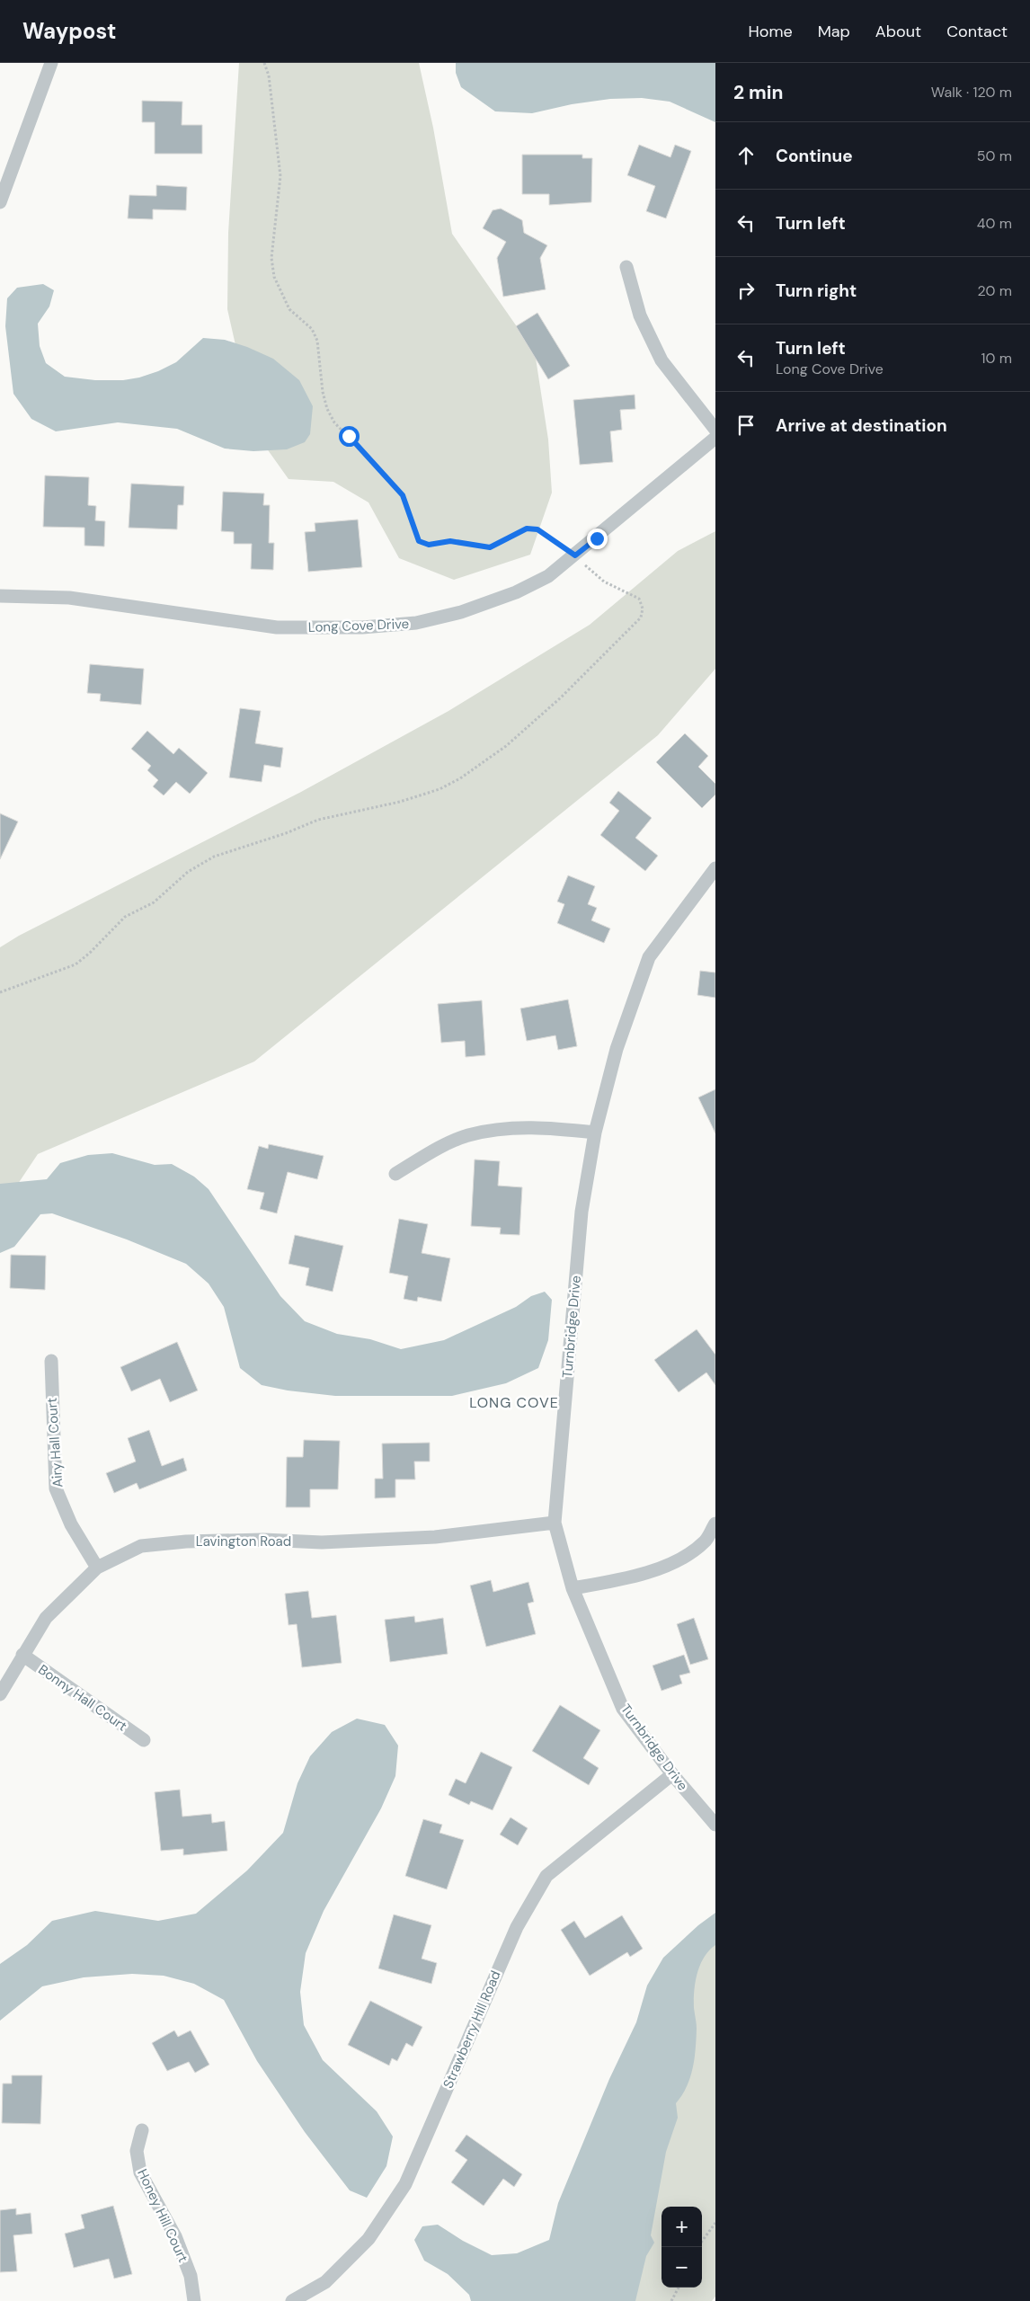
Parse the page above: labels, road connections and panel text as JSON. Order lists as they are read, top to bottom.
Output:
{
  "streets": {
    "street": [
      "Long Cove Drive",
      "Turnbridge Drive",
      "Airy Hall Court",
      "Lavington Road",
      "Bonny Hall Court",
      "Strawberry Hill Road",
      "Honey Hill Court"
    ]
  },
  "crossings": [
    ["Turnbridge Drive", "Lavington Road"],
    ["Turnbridge Drive", "Strawberry Hill Road"],
    ["Airy Hall Court", "Lavington Road"],
    ["Lavington Road", "Bonny Hall Court"]
  ],
  "districts": ["LONG COVE"],
  "page": {
    "header": "Waypost",
    "nav": [
      "Home",
      "Map",
      "About",
      "Contact"
    ],
    "heading": ["2 min", "Walk · 120 m"],
    "list": [
      ["Continue", "50 m"],
      ["Turn left", "40 m"],
      ["Turn right", "20 m"],
      ["Turn left", "Long Cove Drive", "10 m"],
      "Arrive at destination"
    ],
    "map_buttons": ["+", "−"]
  }
}
